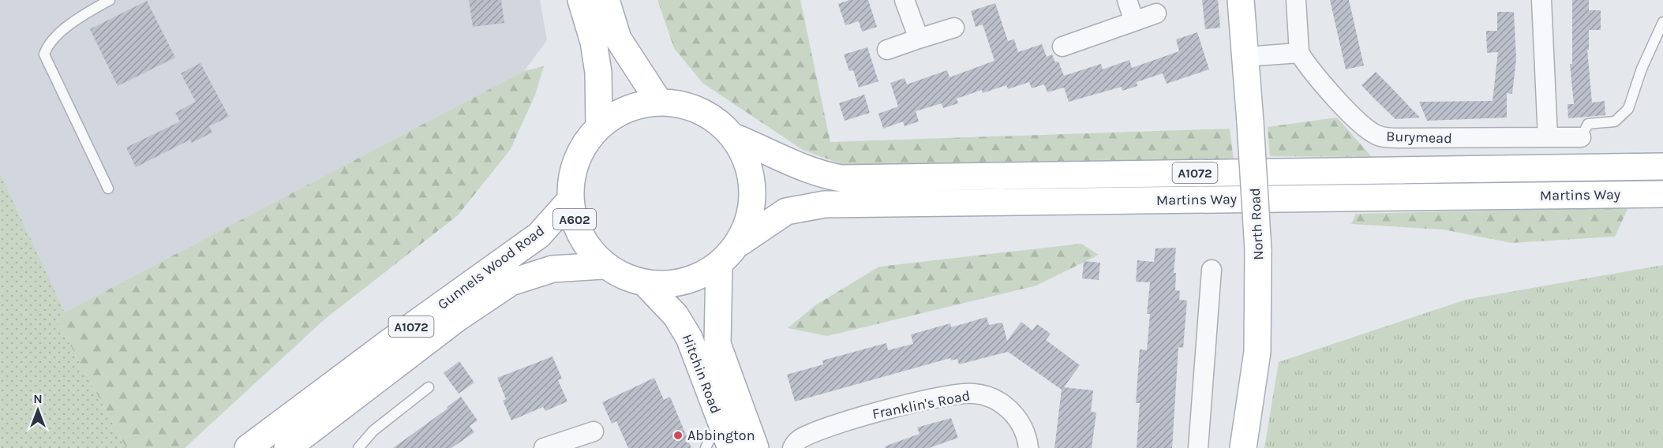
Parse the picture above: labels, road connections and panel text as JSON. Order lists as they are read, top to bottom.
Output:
{
  "streets": {
    "main road": [
      "A1072",
      "Martins Way",
      "A602",
      "North Road",
      "Gunnels Wood Road",
      "Hitchin Road"
    ],
    "street": ["Burymead", "Franklin's Road"]
  },
  "crossings": [
    ["A1072", "A602"],
    ["Martins Way", "A602"],
    ["A602", "Gunnels Wood Road"],
    ["A602", "Hitchin Road"]
  ],
  "places": ["Abbington"],
  "north": "top"
}
